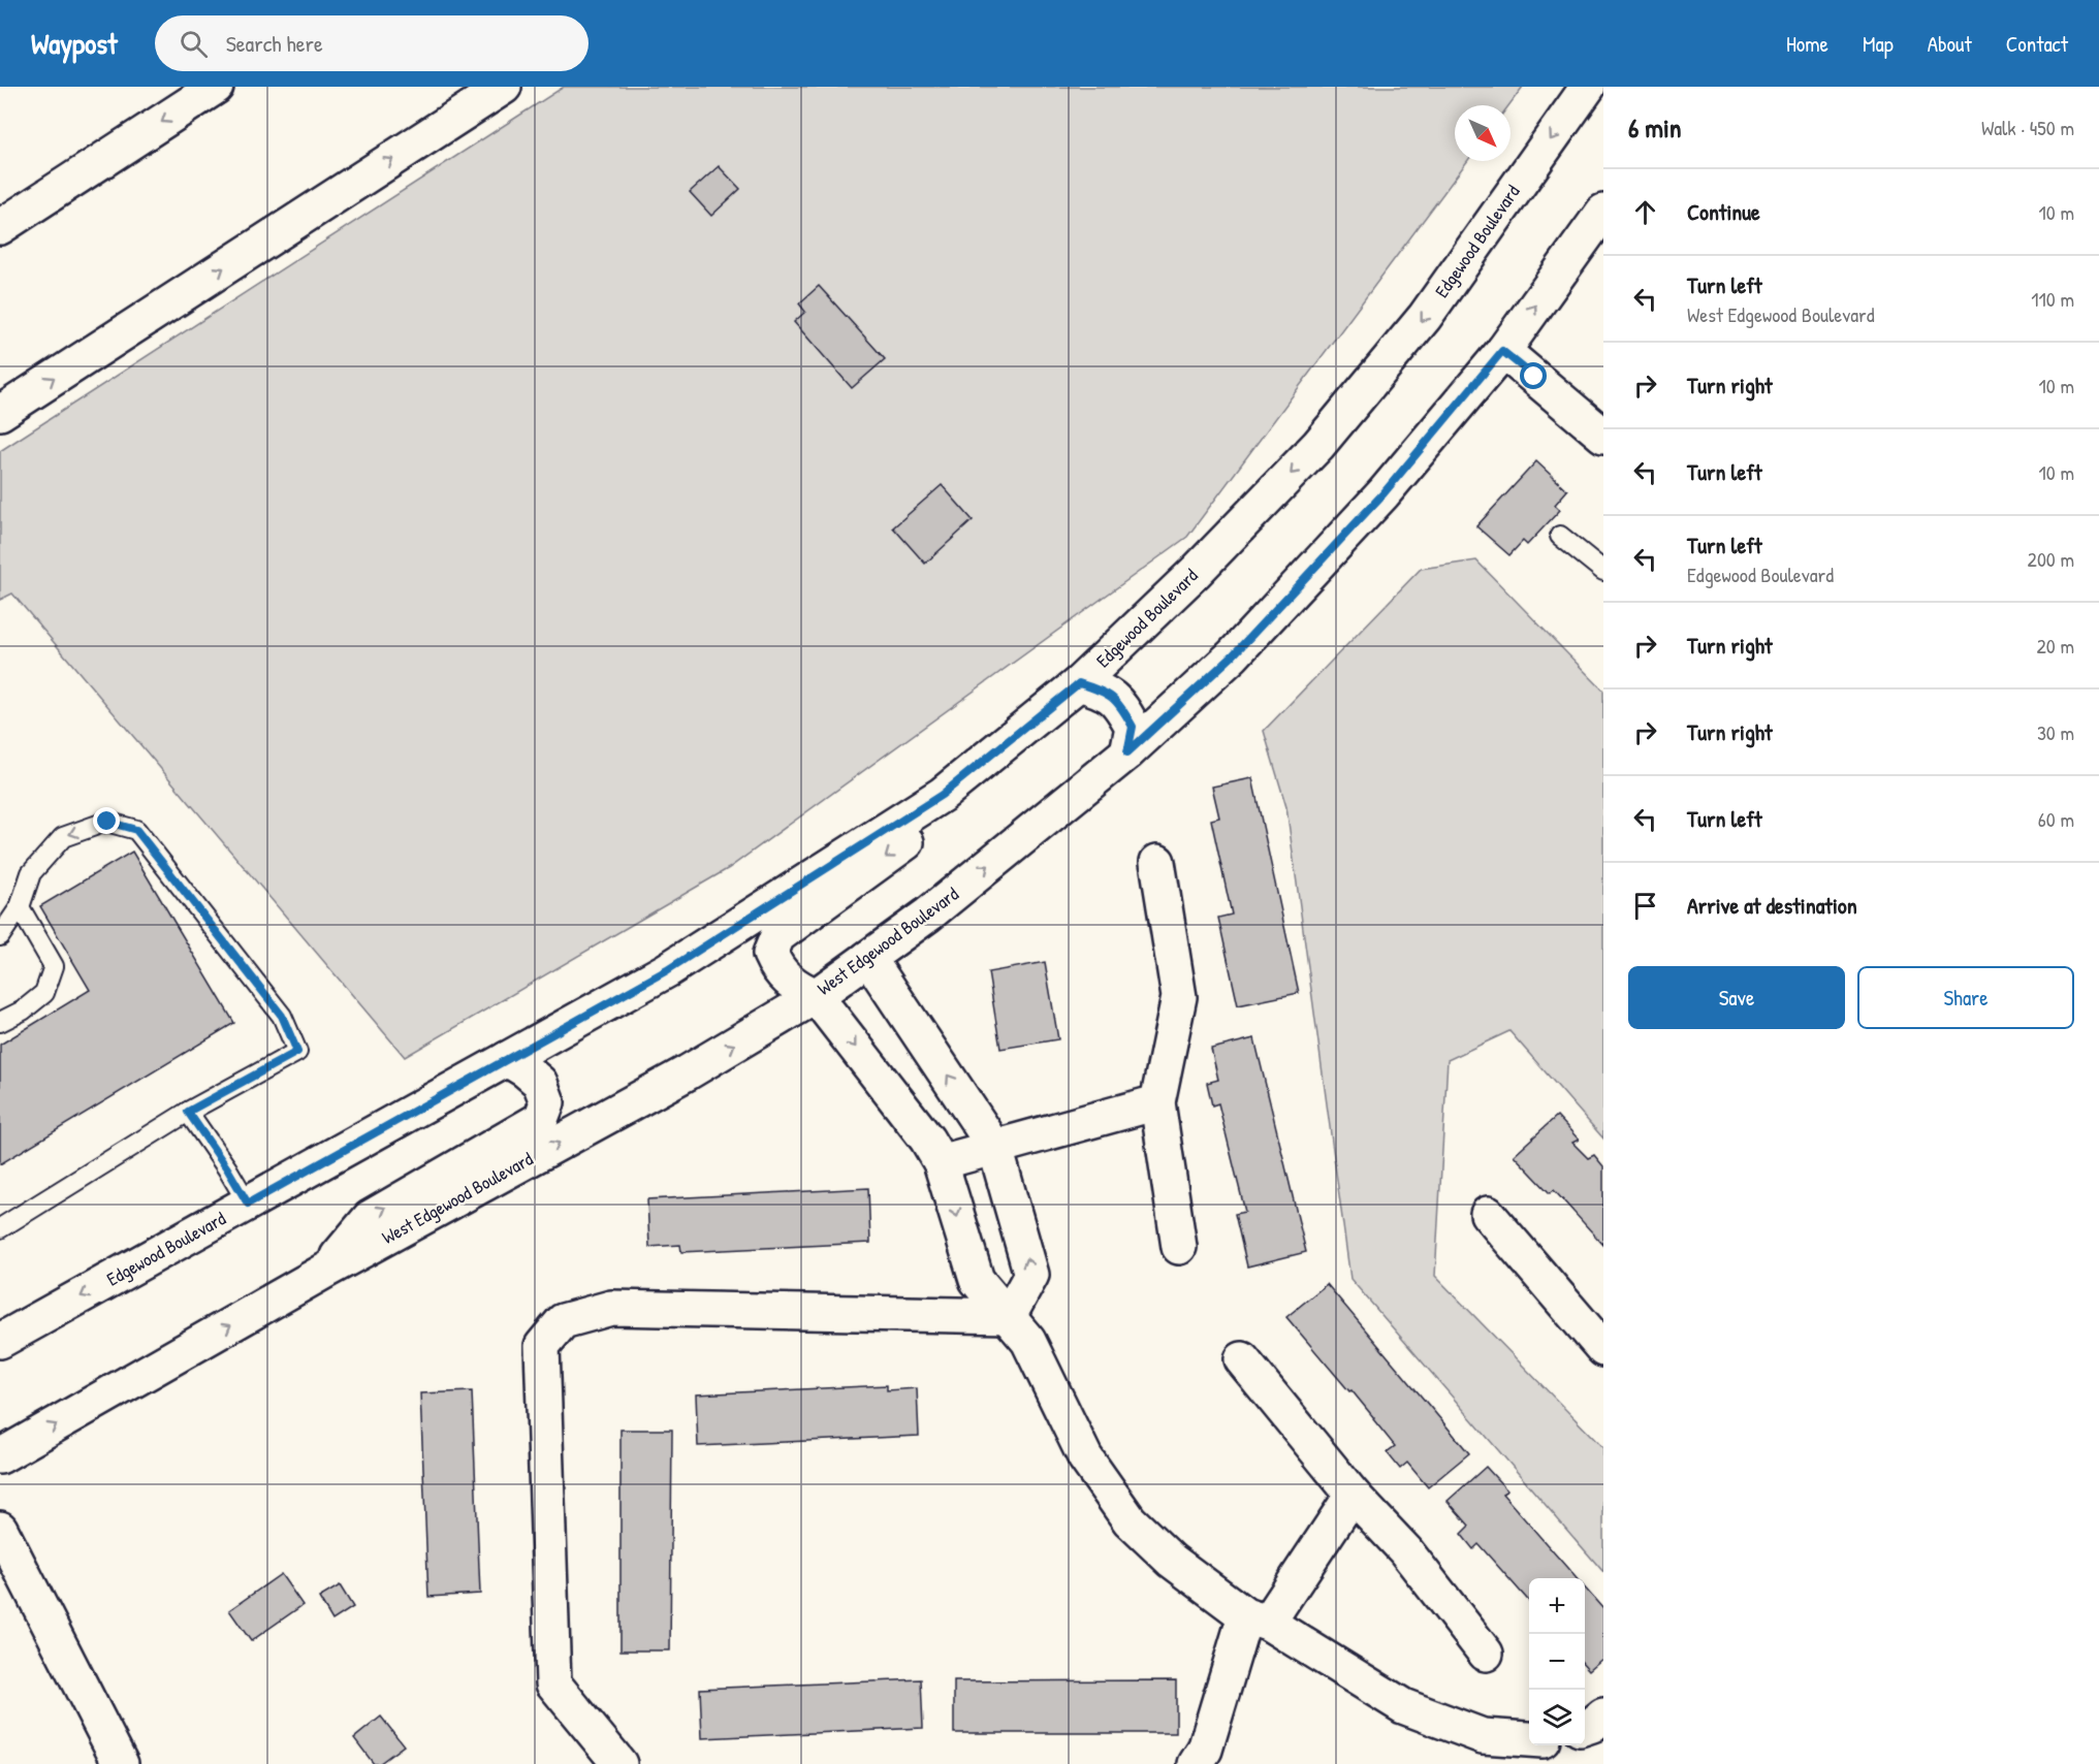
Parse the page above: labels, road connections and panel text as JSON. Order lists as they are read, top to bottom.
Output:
{
  "streets": {
    "main road": ["Edgewood Boulevard", "West Edgewood Boulevard"]
  },
  "one_way": ["Edgewood Boulevard", "West Edgewood Boulevard"],
  "north": "bottom right",
  "page": {
    "header": "Waypost",
    "search": "Search here",
    "nav": [
      "Home",
      "Map",
      "About",
      "Contact"
    ],
    "heading": ["6 min", "Walk · 450 m"],
    "list": [
      ["Continue", "10 m"],
      ["Turn left", "West Edgewood Boulevard", "110 m"],
      ["Turn right", "10 m"],
      ["Turn left", "10 m"],
      ["Turn left", "Edgewood Boulevard", "200 m"],
      ["Turn right", "20 m"],
      ["Turn right", "30 m"],
      ["Turn left", "60 m"],
      "Arrive at destination"
    ],
    "buttons": ["Save", "Share"],
    "map_buttons": ["+", "−"]
  }
}
